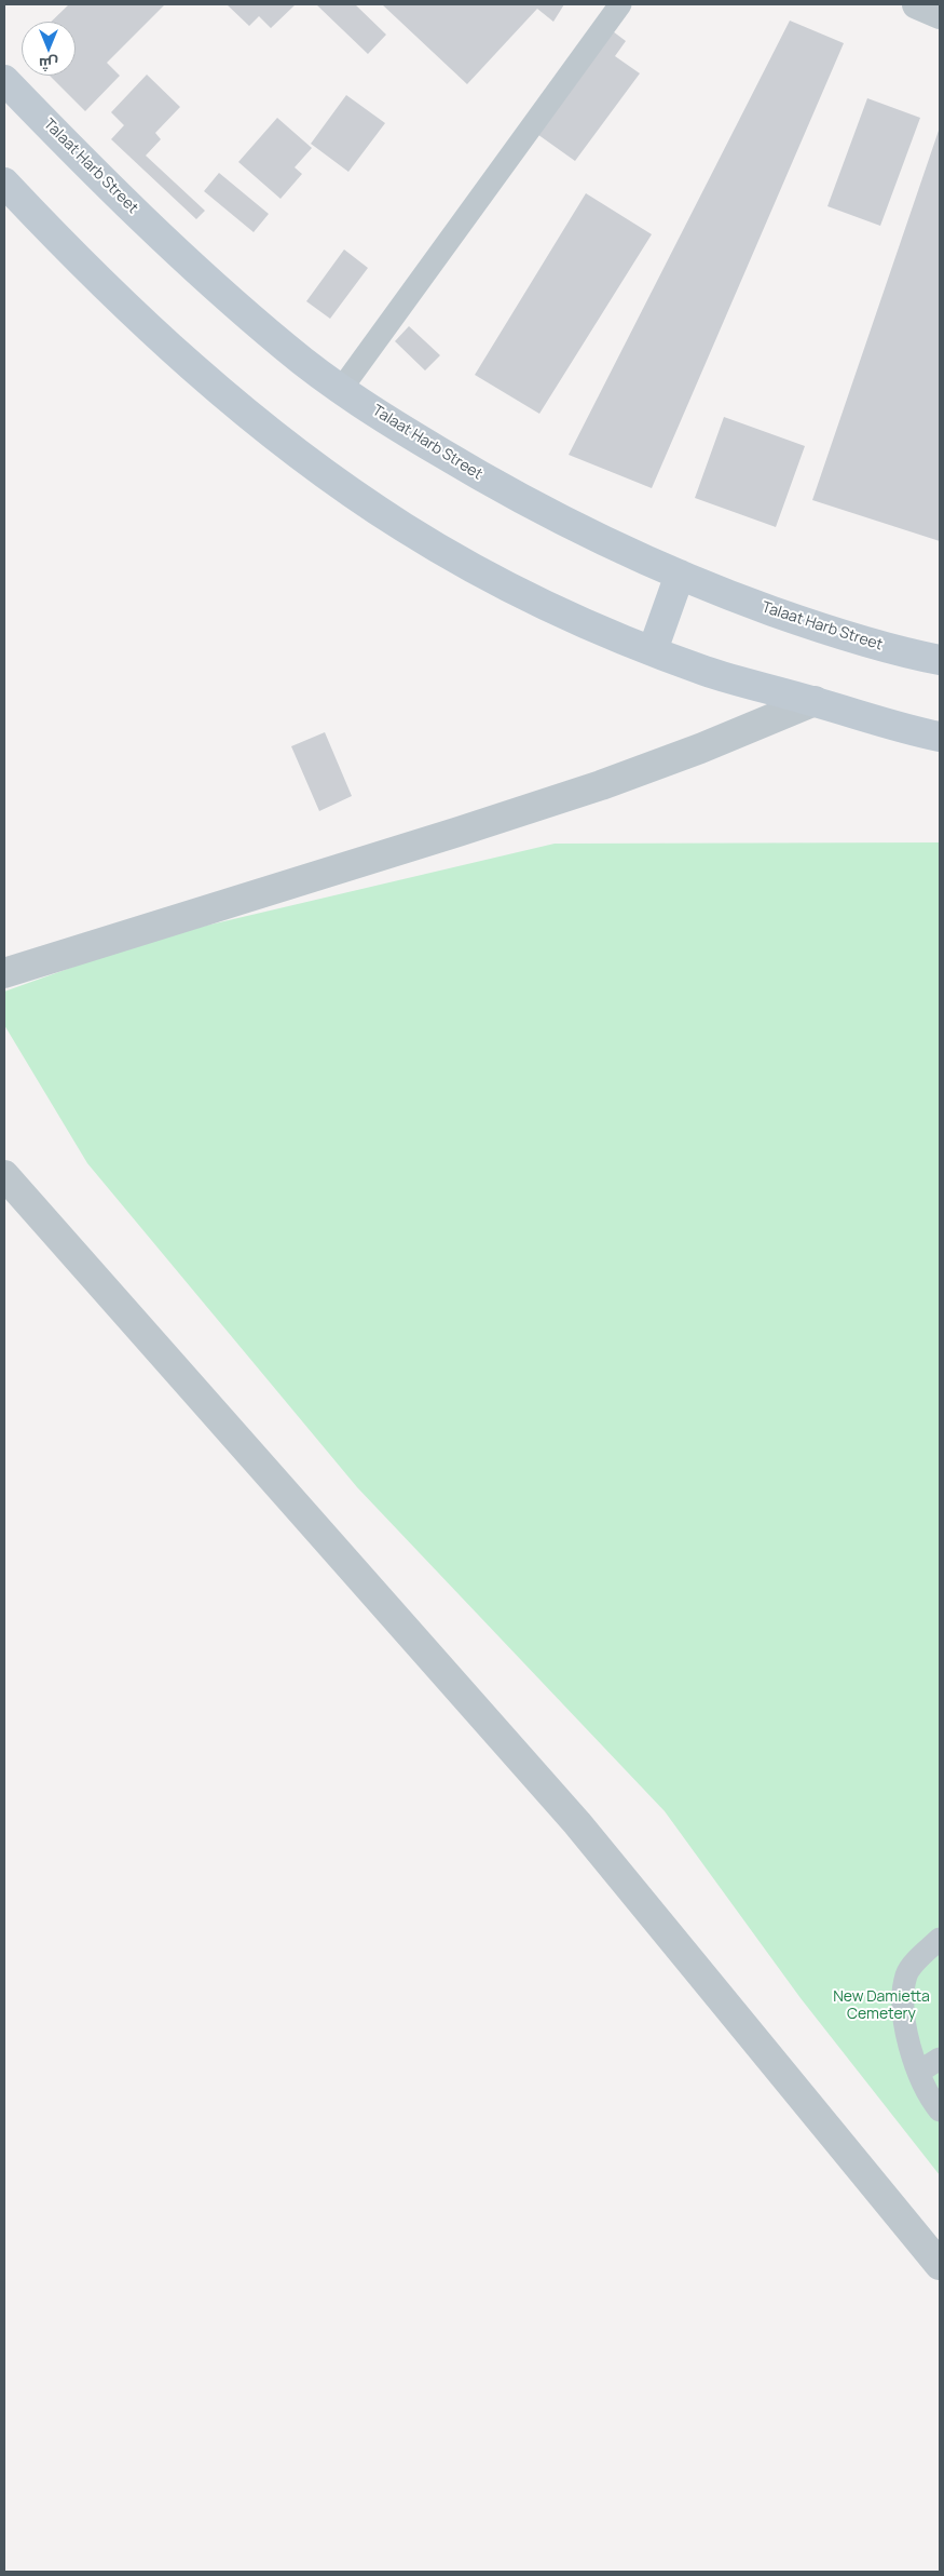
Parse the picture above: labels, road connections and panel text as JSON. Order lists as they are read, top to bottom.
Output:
{
  "streets": {
    "main road": ["Talaat Harb Street"]
  },
  "parks": ["New Damietta Cemetery"],
  "north": "bottom"
}
